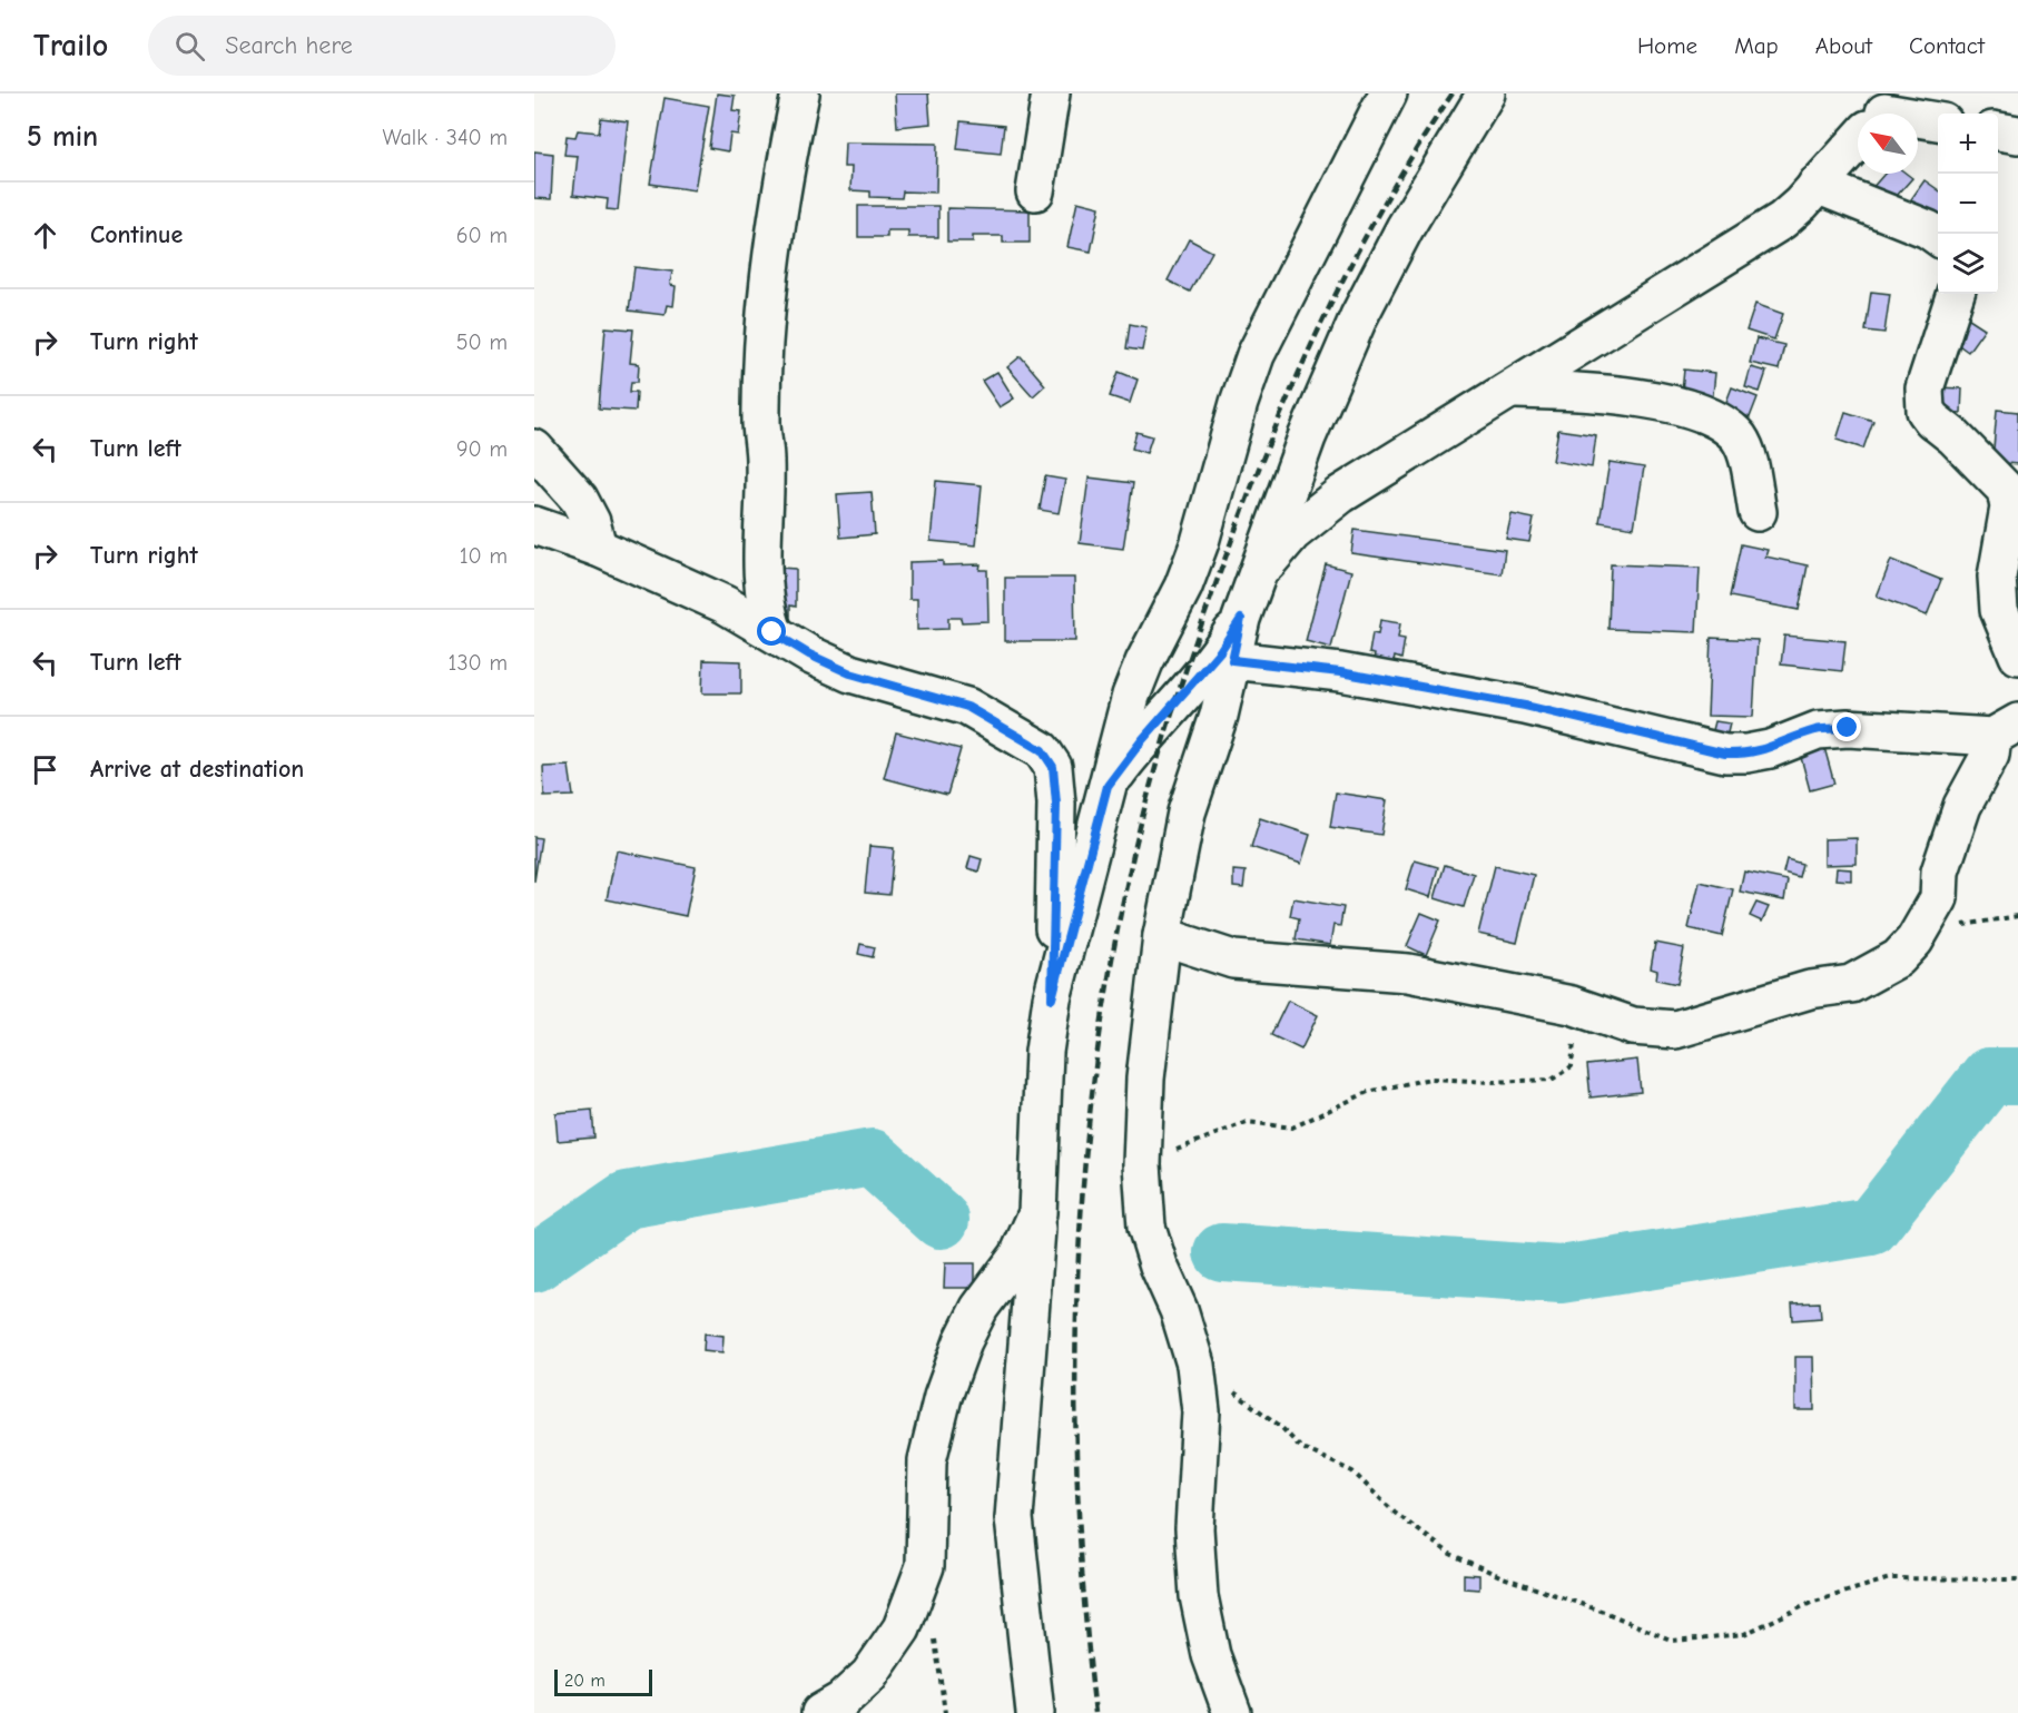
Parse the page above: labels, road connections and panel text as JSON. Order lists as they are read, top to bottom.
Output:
{
  "scale_bar": "20 m",
  "north": "top left",
  "page": {
    "header": "Trailo",
    "search": "Search here",
    "nav": [
      "Home",
      "Map",
      "About",
      "Contact"
    ],
    "heading": ["5 min", "Walk · 340 m"],
    "map_buttons": ["+", "−"],
    "list": [
      ["Continue", "60 m"],
      ["Turn right", "50 m"],
      ["Turn left", "90 m"],
      ["Turn right", "10 m"],
      ["Turn left", "130 m"],
      "Arrive at destination"
    ],
    "scale": "20 m"
  }
}
